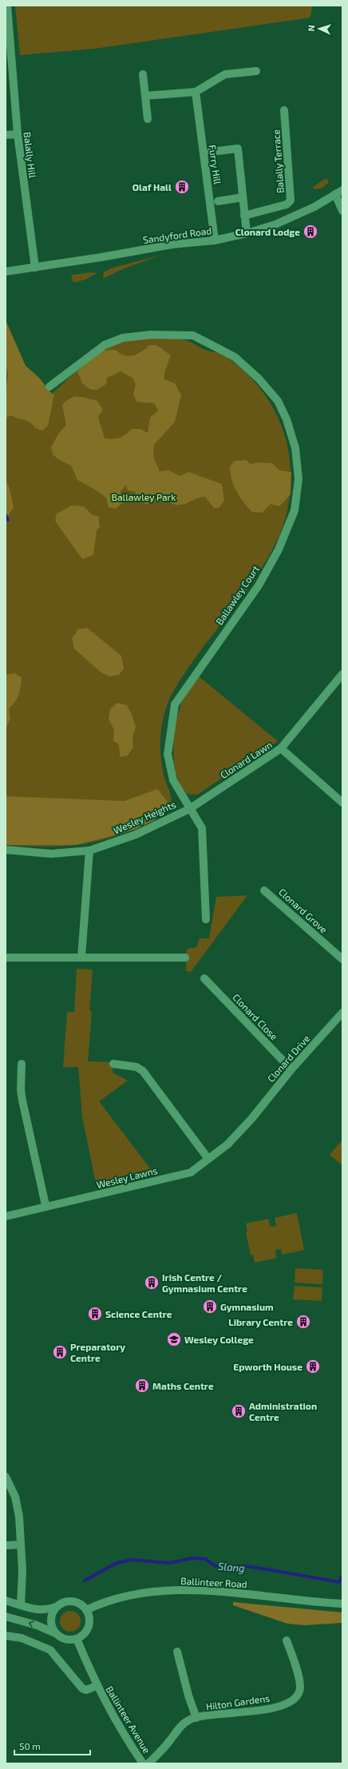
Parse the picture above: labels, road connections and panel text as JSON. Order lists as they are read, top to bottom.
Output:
{
  "streets": {
    "street": [
      "Balally Hill",
      "Balally Terrace",
      "Furry Hill",
      "Sandyford Road",
      "Ballawley Court",
      "Clonard Lawn",
      "Wesley Heights",
      "Clonard Grove",
      "Clonard Close",
      "Clonard Drive",
      "Wesley Lawns",
      "Ballinteer Road",
      "Hilton Gardens",
      "Ballinteer Avenue"
    ]
  },
  "crossings": [
    ["Balally Hill", "Sandyford Road"],
    ["Furry Hill", "Sandyford Road"],
    ["Ballawley Court", "Clonard Lawn"],
    ["Ballawley Court", "Wesley Heights"],
    ["Clonard Lawn", "Wesley Heights"],
    ["Clonard Close", "Clonard Drive"],
    ["Clonard Drive", "Wesley Lawns"],
    ["Ballinteer Road", "Ballinteer Avenue"]
  ],
  "water": ["Slang"],
  "parks": ["Ballawley Park"],
  "places": {
    "building": [
      "Olaf Hall",
      "Clonard Lodge",
      "Irish Centre / Gymnasium Centre",
      "Gymnasium",
      "Science Centre",
      "Library Centre",
      "Preparatory Centre",
      "Epworth House",
      "Maths Centre",
      "Administration Centre"
    ],
    "school or university": ["Wesley College"]
  },
  "scale_bar": "50 m",
  "north": "left"
}
